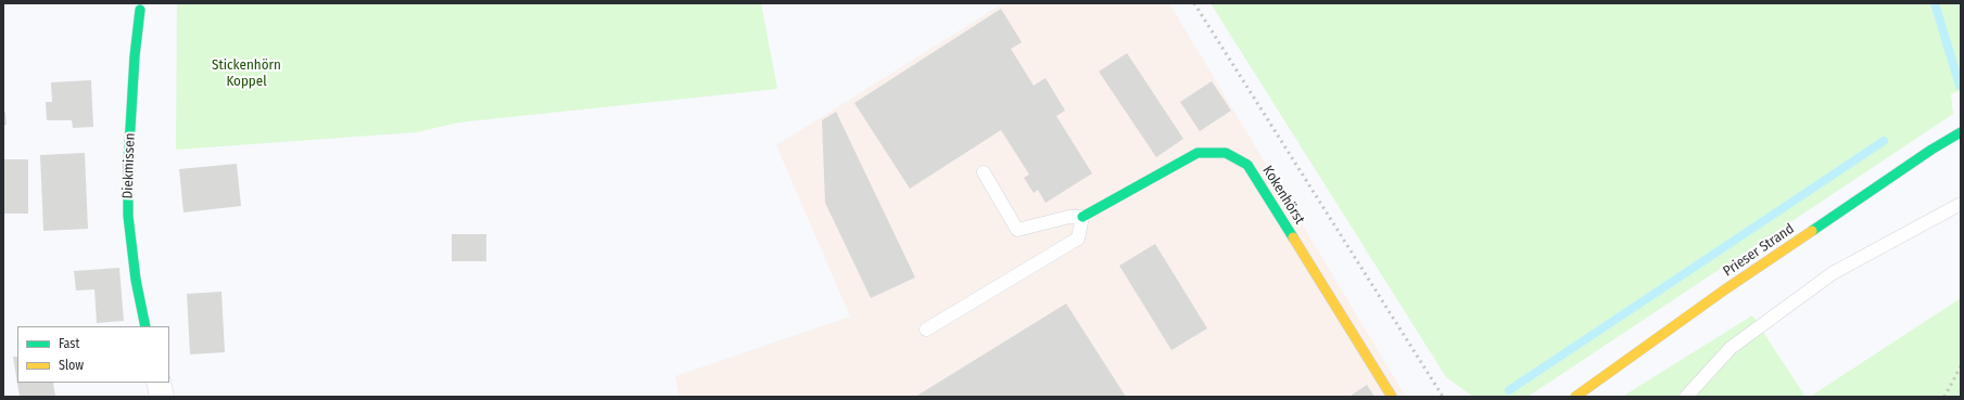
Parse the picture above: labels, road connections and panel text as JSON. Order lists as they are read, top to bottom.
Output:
{
  "streets": {
    "street": ["Diekmissen", "Kokenhörst", "Prieser Strand"]
  },
  "parks": ["Stickenhörn Koppel"],
  "legend": ["Fast", "Slow"]
}
